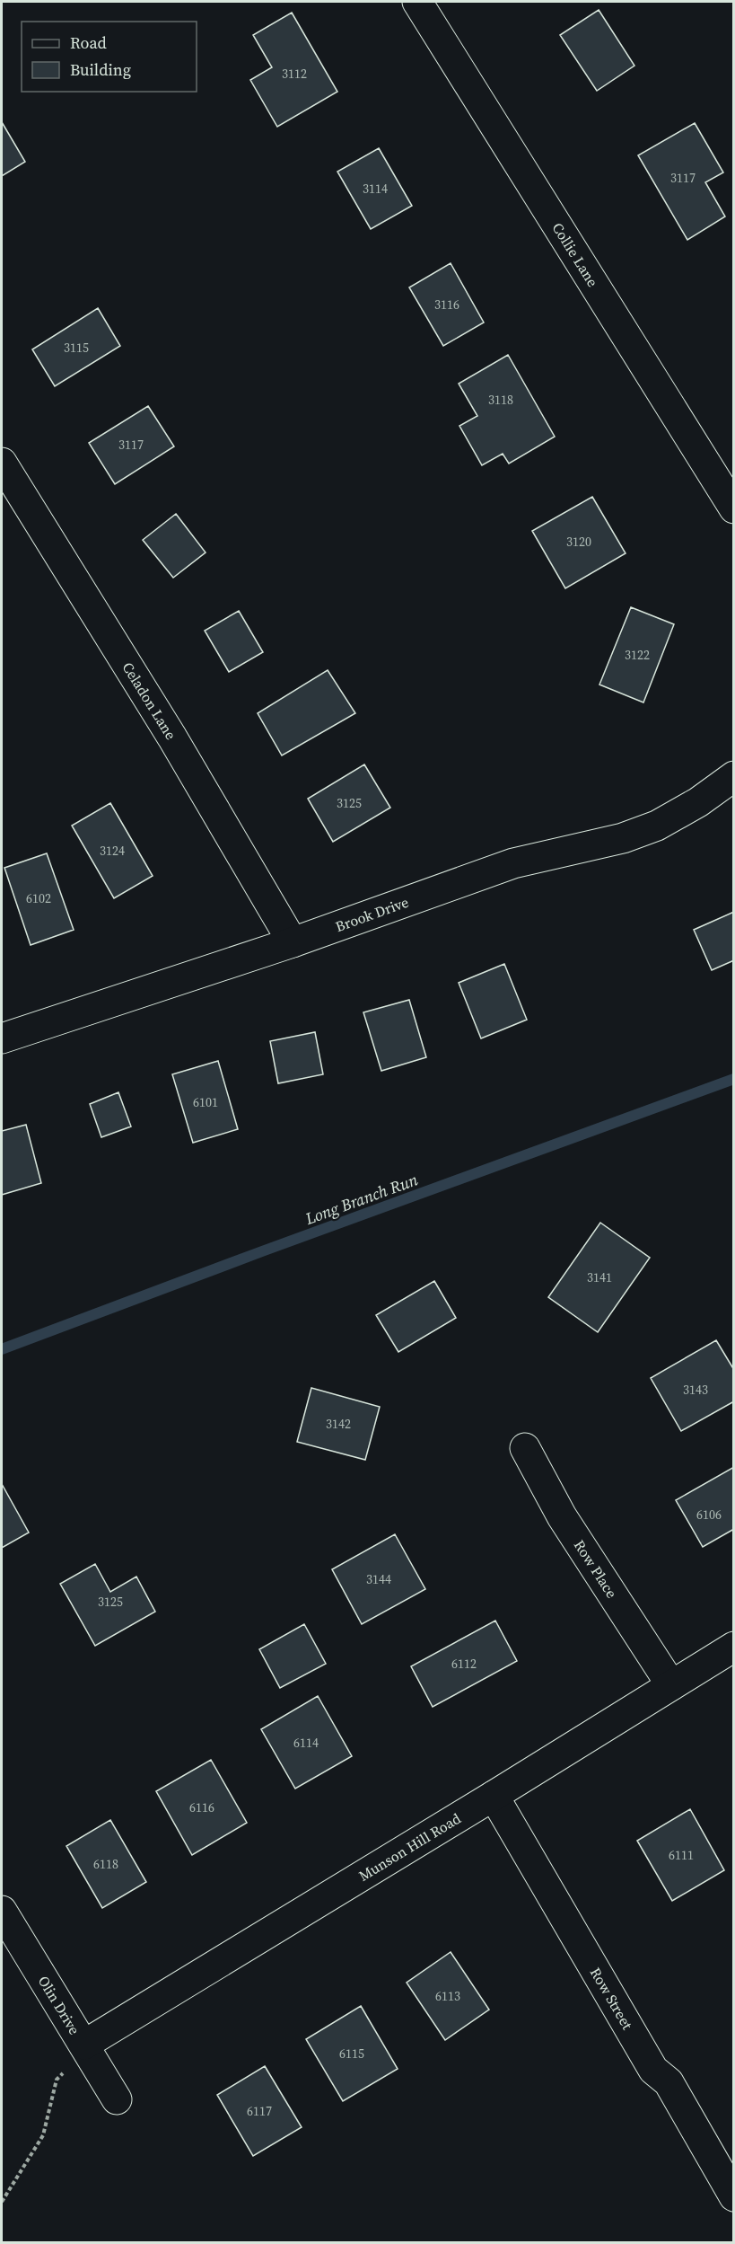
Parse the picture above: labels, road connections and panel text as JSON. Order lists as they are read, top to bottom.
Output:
{
  "streets": {
    "street": [
      "Collie Lane",
      "Celadon Lane",
      "Brook Drive",
      "Row Place",
      "Munson Hill Road",
      "Row Street",
      "Olin Drive"
    ]
  },
  "crossings": [
    ["Celadon Lane", "Brook Drive"],
    ["Row Place", "Munson Hill Road"],
    ["Munson Hill Road", "Row Street"],
    ["Munson Hill Road", "Olin Drive"]
  ],
  "water": ["Long Branch Run"],
  "house_numbers": [
    "3112",
    "3117",
    "3114",
    "3116",
    "3115",
    "3118",
    "3117",
    "3120",
    "3122",
    "3125",
    "3124",
    "6102",
    "6101",
    "3141",
    "3143",
    "3142",
    "6106",
    "3144",
    "3125",
    "6112",
    "6114",
    "6116",
    "6111",
    "6118",
    "6113",
    "6115",
    "6117"
  ],
  "legend": ["Road", "Building"]
}
